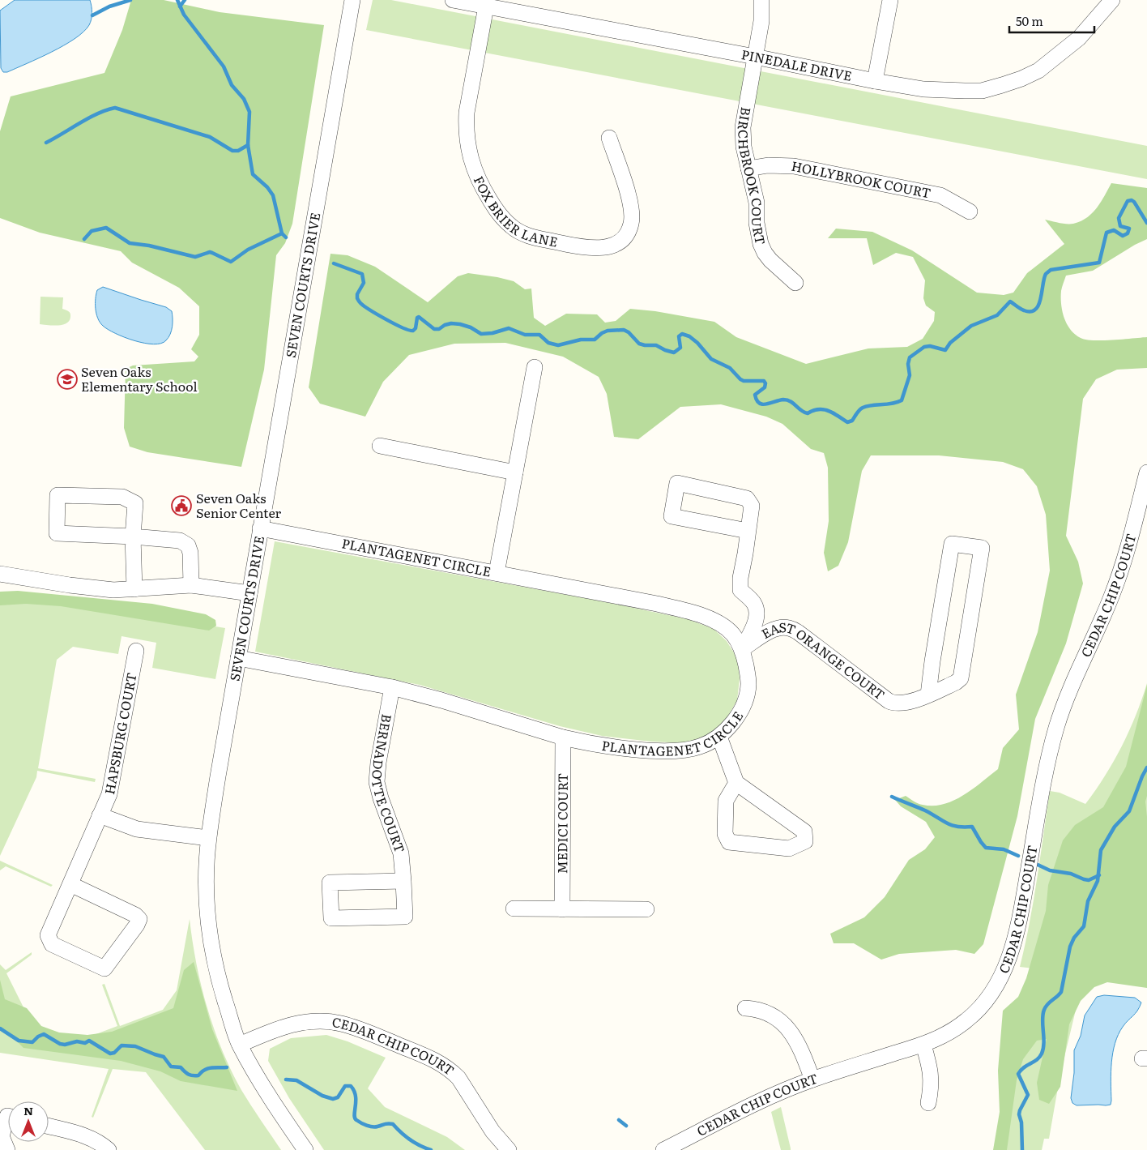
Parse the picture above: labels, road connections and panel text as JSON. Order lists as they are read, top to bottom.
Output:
{
  "streets": {
    "street": [
      "PINEDALE DRIVE",
      "BIRCHBROOK COURT",
      "HOLLYBROOK COURT",
      "FOX BRIER LANE",
      "SEVEN COURTS DRIVE",
      "PLANTAGENET CIRCLE",
      "CEDAR CHIP COURT",
      "EAST ORANGE COURT",
      "HAPSBURG COURT",
      "BERNADOTTE COURT",
      "MEDICI COURT"
    ]
  },
  "crossings": [
    ["PINEDALE DRIVE", "BIRCHBROOK COURT"],
    ["PINEDALE DRIVE", "FOX BRIER LANE"],
    ["BIRCHBROOK COURT", "HOLLYBROOK COURT"],
    ["SEVEN COURTS DRIVE", "PLANTAGENET CIRCLE"],
    ["SEVEN COURTS DRIVE", "CEDAR CHIP COURT"],
    ["PLANTAGENET CIRCLE", "EAST ORANGE COURT"],
    ["PLANTAGENET CIRCLE", "BERNADOTTE COURT"],
    ["PLANTAGENET CIRCLE", "MEDICI COURT"]
  ],
  "places": {
    "school or university": ["Seven Oaks Elementary School"],
    "public building": ["Seven Oaks Senior Center"]
  },
  "scale_bar": "50 m",
  "north": "top"
}
